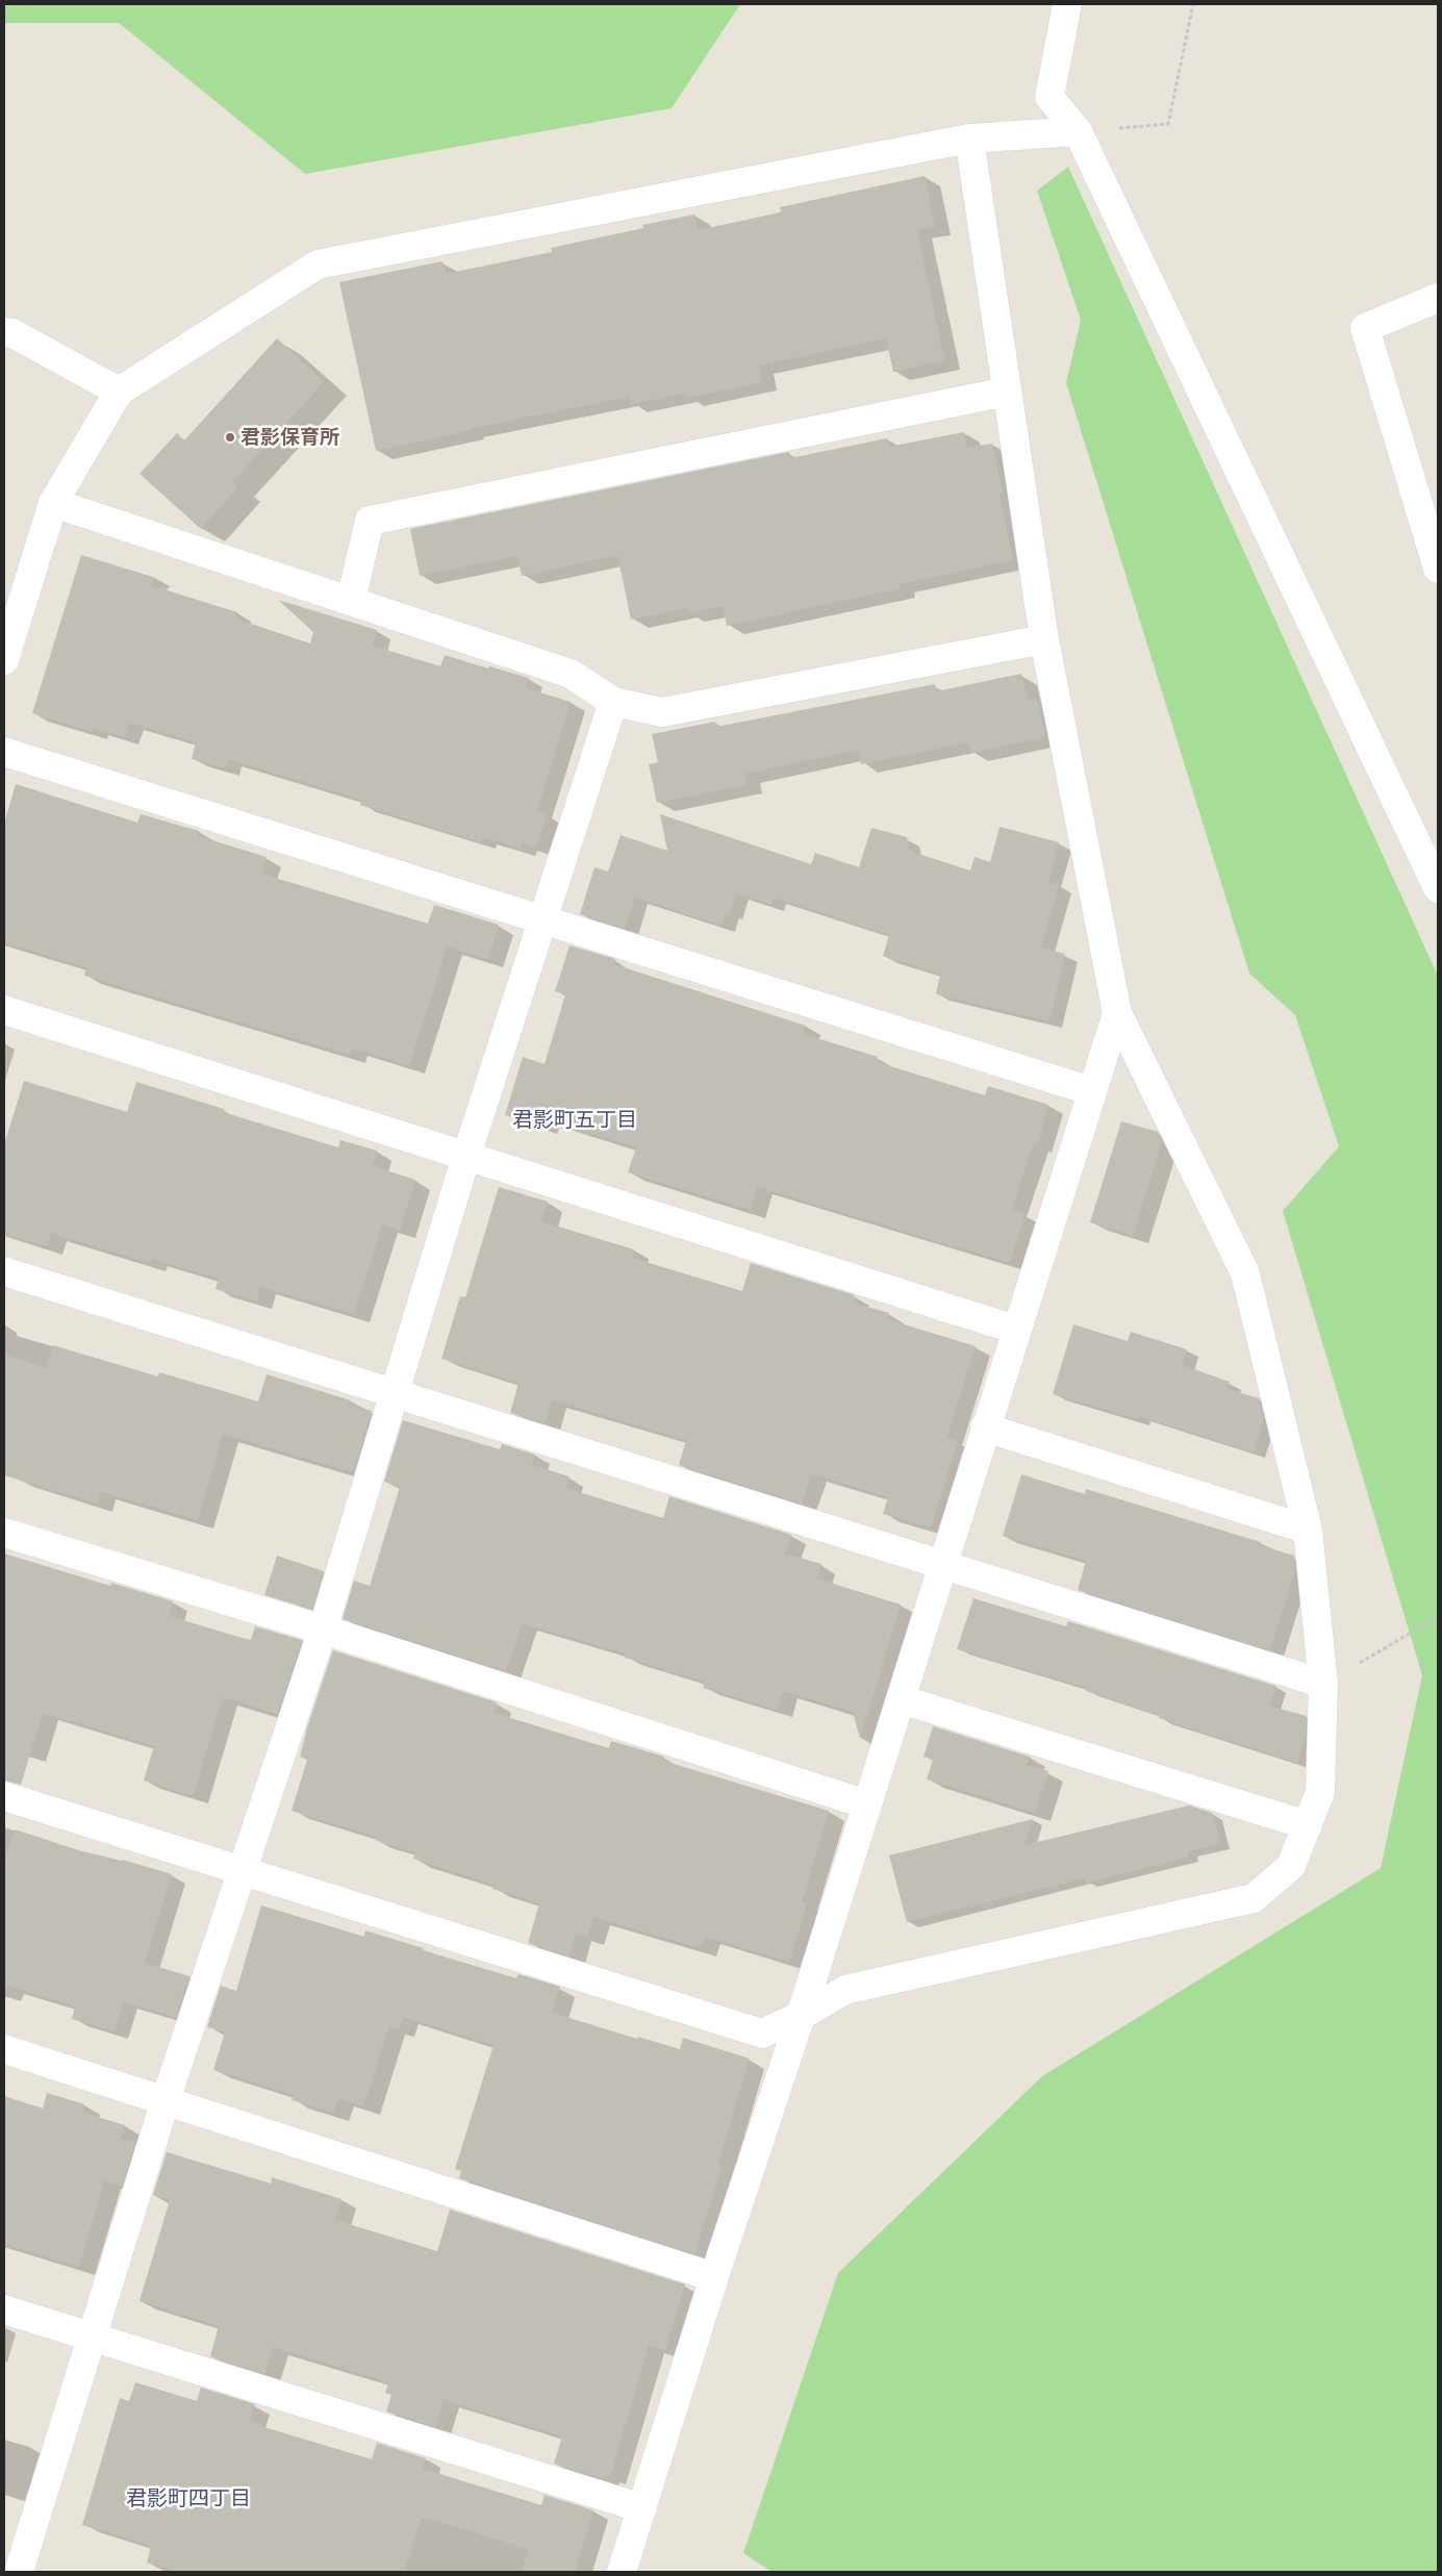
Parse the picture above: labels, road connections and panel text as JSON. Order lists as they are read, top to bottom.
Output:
{
  "districts": ["君影町五丁目", "君影町四丁目"],
  "places": ["君影保育所"]
}
